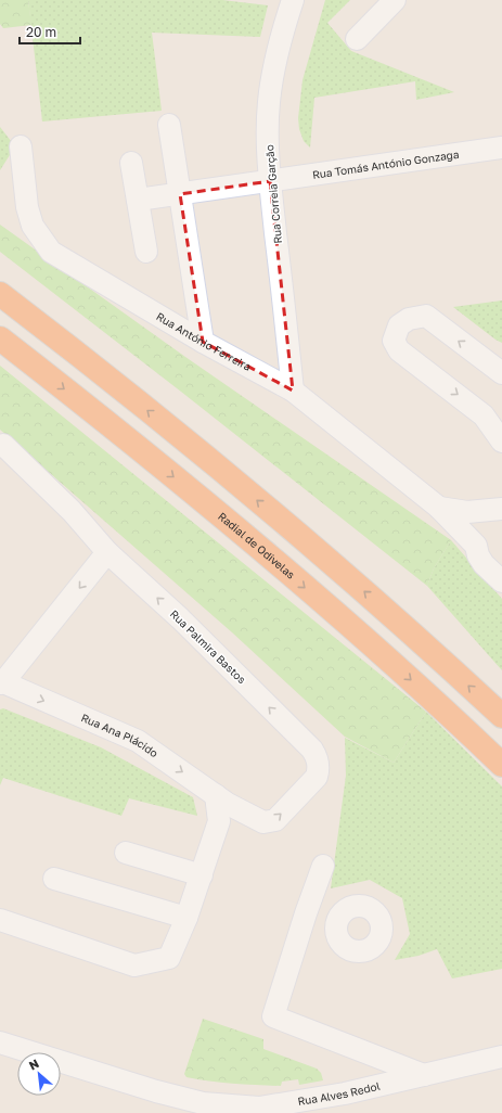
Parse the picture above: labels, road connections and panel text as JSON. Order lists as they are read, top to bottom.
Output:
{
  "streets": {
    "highway": ["Radial de Odivelas"],
    "street": [
      "Rua Tomás António Gonzaga",
      "Rua Correia Garção",
      "Rua António Ferreira",
      "Rua Palmira Bastos",
      "Rua Ana Plácido",
      "Rua Alves Redol"
    ]
  },
  "crossings": [
    ["Rua Tomás António Gonzaga", "Rua Correia Garção"],
    ["Rua Correia Garção", "Rua António Ferreira"],
    ["Rua Palmira Bastos", "Rua Ana Plácido"]
  ],
  "scale_bar": "20 m",
  "north": "top left"
}
